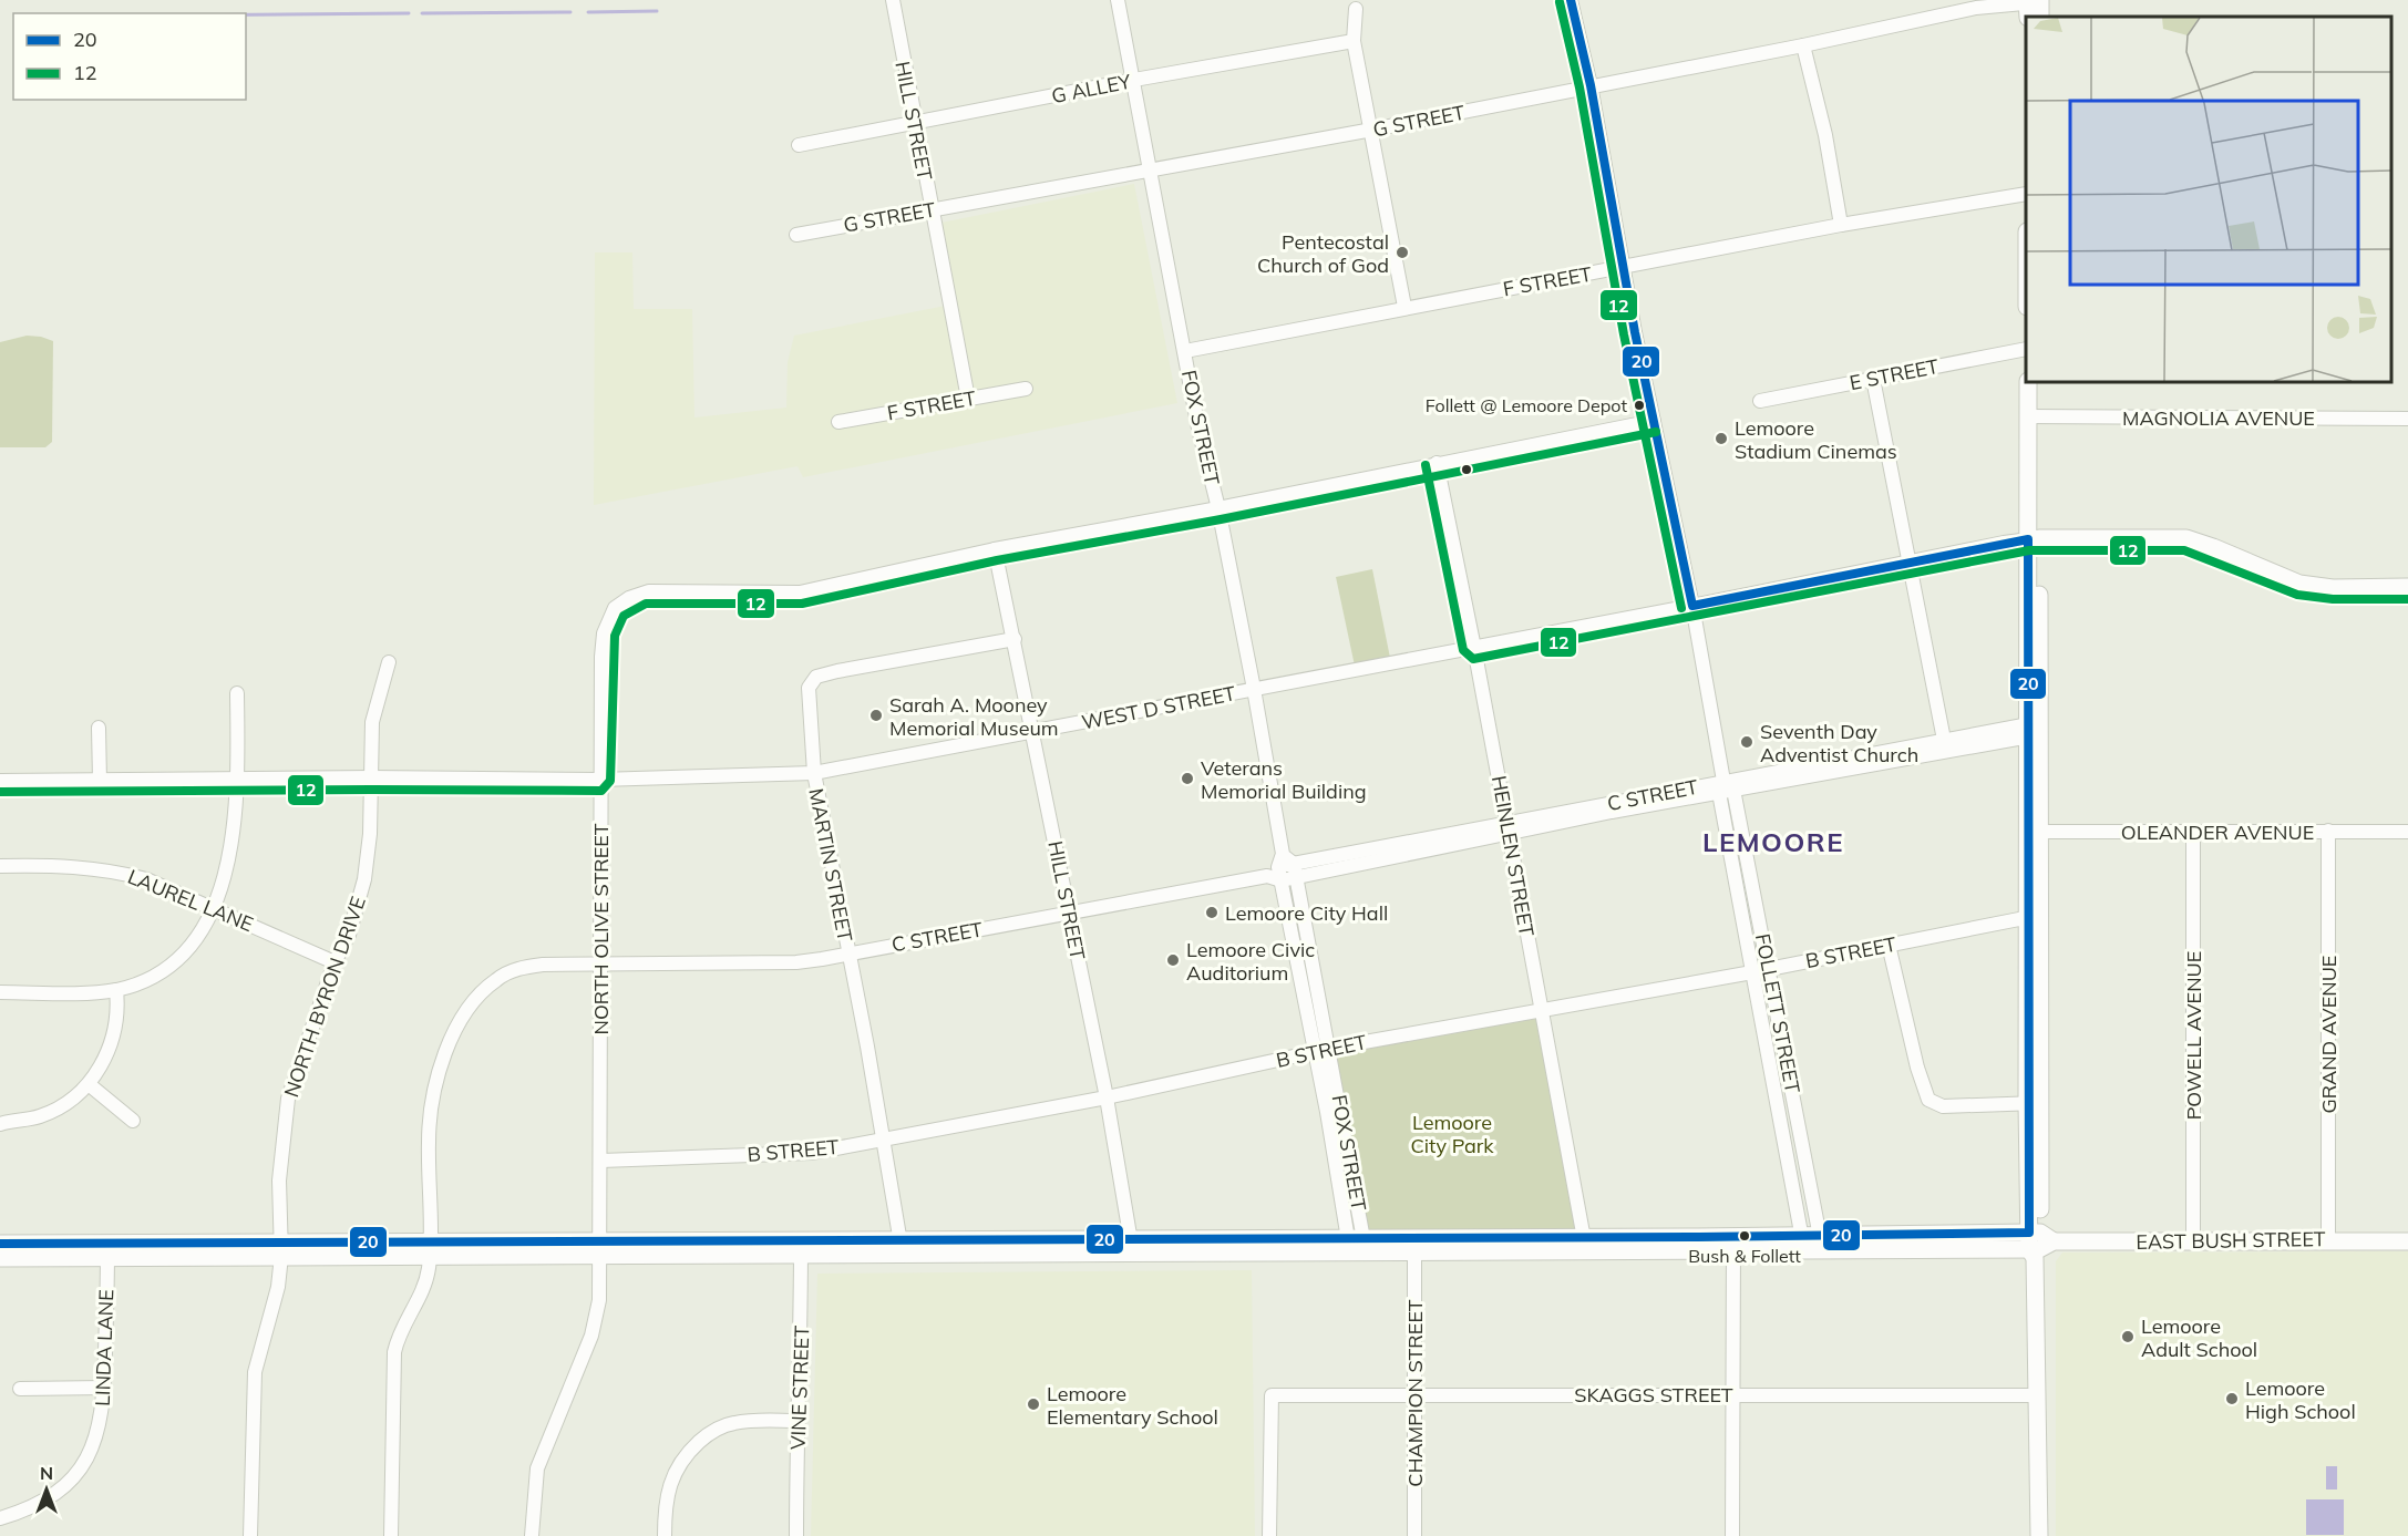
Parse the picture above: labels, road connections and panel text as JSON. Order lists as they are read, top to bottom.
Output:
{
  "streets": {
    "main road": ["EAST BUSH STREET"],
    "street": [
      "G ALLEY",
      "HILL STREET",
      "G STREET",
      "F STREET",
      "E STREET",
      "MAGNOLIA AVENUE",
      "FOX STREET",
      "WEST D STREET",
      "C STREET",
      "OLEANDER AVENUE",
      "HEINLEN STREET",
      "MARTIN STREET",
      "LAUREL LANE",
      "NORTH OLIVE STREET",
      "B STREET",
      "NORTH BYRON DRIVE",
      "FOLLETT STREET",
      "GRAND AVENUE",
      "POWELL AVENUE",
      "LINDA LANE",
      "VINE STREET",
      "CHAMPION STREET",
      "SKAGGS STREET"
    ]
  },
  "crossings": [
    ["G ALLEY", "HILL STREET"],
    ["G ALLEY", "FOX STREET"],
    ["HILL STREET", "G STREET"],
    ["HILL STREET", "F STREET"],
    ["HILL STREET", "WEST D STREET"],
    ["HILL STREET", "C STREET"],
    ["HILL STREET", "MARTIN STREET"],
    ["HILL STREET", "NORTH OLIVE STREET"],
    ["HILL STREET", "B STREET"],
    ["HILL STREET", "EAST BUSH STREET"],
    ["G STREET", "FOX STREET"],
    ["G STREET", "FOLLETT STREET"],
    ["F STREET", "FOX STREET"],
    ["F STREET", "FOLLETT STREET"],
    ["FOX STREET", "WEST D STREET"],
    ["FOX STREET", "C STREET"],
    ["FOX STREET", "B STREET"],
    ["FOX STREET", "EAST BUSH STREET"],
    ["WEST D STREET", "HEINLEN STREET"],
    ["WEST D STREET", "MARTIN STREET"],
    ["WEST D STREET", "NORTH OLIVE STREET"],
    ["WEST D STREET", "NORTH BYRON DRIVE"],
    ["WEST D STREET", "FOLLETT STREET"],
    ["C STREET", "HEINLEN STREET"],
    ["C STREET", "MARTIN STREET"],
    ["C STREET", "NORTH OLIVE STREET"],
    ["C STREET", "FOLLETT STREET"],
    ["C STREET", "EAST BUSH STREET"],
    ["OLEANDER AVENUE", "GRAND AVENUE"],
    ["OLEANDER AVENUE", "POWELL AVENUE"],
    ["HEINLEN STREET", "B STREET"],
    ["HEINLEN STREET", "EAST BUSH STREET"],
    ["MARTIN STREET", "B STREET"],
    ["MARTIN STREET", "EAST BUSH STREET"],
    ["LAUREL LANE", "NORTH BYRON DRIVE"],
    ["NORTH OLIVE STREET", "B STREET"],
    ["NORTH OLIVE STREET", "EAST BUSH STREET"],
    ["B STREET", "FOLLETT STREET"],
    ["NORTH BYRON DRIVE", "EAST BUSH STREET"],
    ["FOLLETT STREET", "EAST BUSH STREET"],
    ["GRAND AVENUE", "EAST BUSH STREET"],
    ["POWELL AVENUE", "EAST BUSH STREET"],
    ["EAST BUSH STREET", "LINDA LANE"],
    ["EAST BUSH STREET", "VINE STREET"],
    ["EAST BUSH STREET", "CHAMPION STREET"],
    ["CHAMPION STREET", "SKAGGS STREET"]
  ],
  "districts": ["LEMOORE"],
  "parks": ["Lemoore City Park"],
  "places": [
    "Pentecostal Church of God",
    "Follett @ Lemoore Depot",
    "Lemoore Stadium Cinemas",
    "Sarah A. Mooney Memorial Museum",
    "Seventh Day Adventist Church",
    "Veterans Memorial Building",
    "Lemoore City Hall",
    "Lemoore Civic Auditorium",
    "Bush & Follett",
    "Lemoore Adult School",
    "Lemoore High School",
    "Lemoore Elementary School"
  ],
  "lines": ["transit line 20", "transit line 12"],
  "legend": ["20", "12"],
  "north": "top"
}
